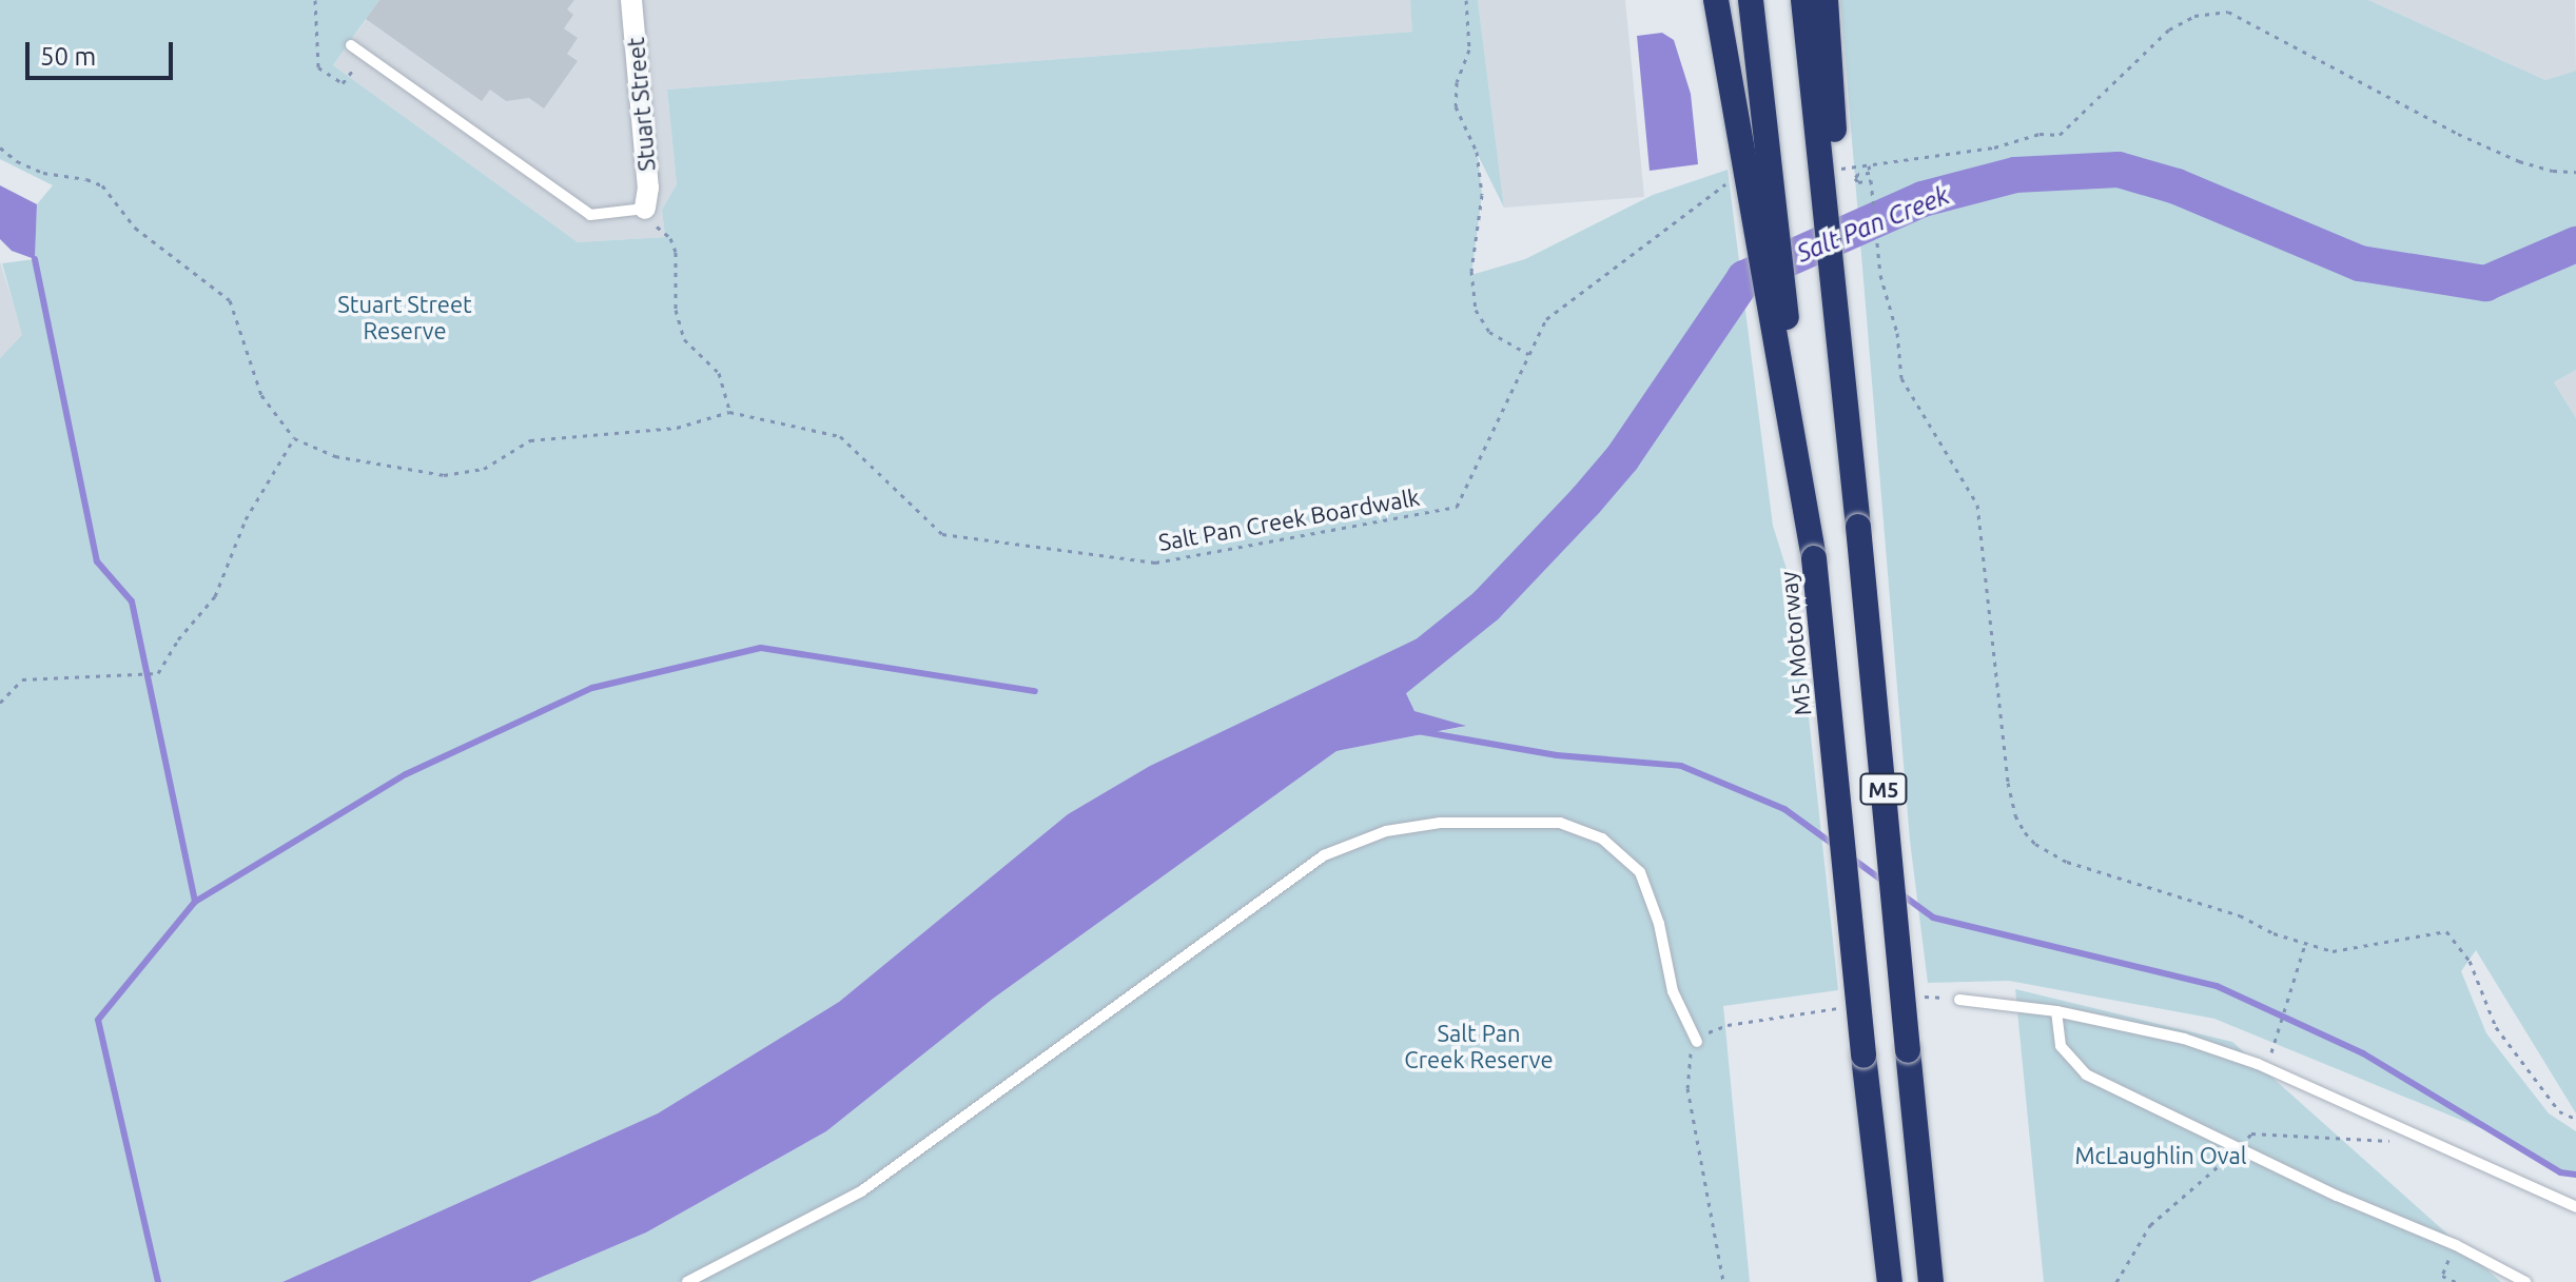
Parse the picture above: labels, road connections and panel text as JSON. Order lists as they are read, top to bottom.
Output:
{
  "streets": {
    "highway": ["M5 Motorway", "M5"],
    "street": ["Stuart Street"],
    "path": ["Salt Pan Creek Boardwalk"]
  },
  "water": ["Salt Pan Creek"],
  "parks": ["Stuart Street Reserve", "Salt Pan Creek Reserve", "McLaughlin Oval"],
  "scale_bar": "50 m"
}
